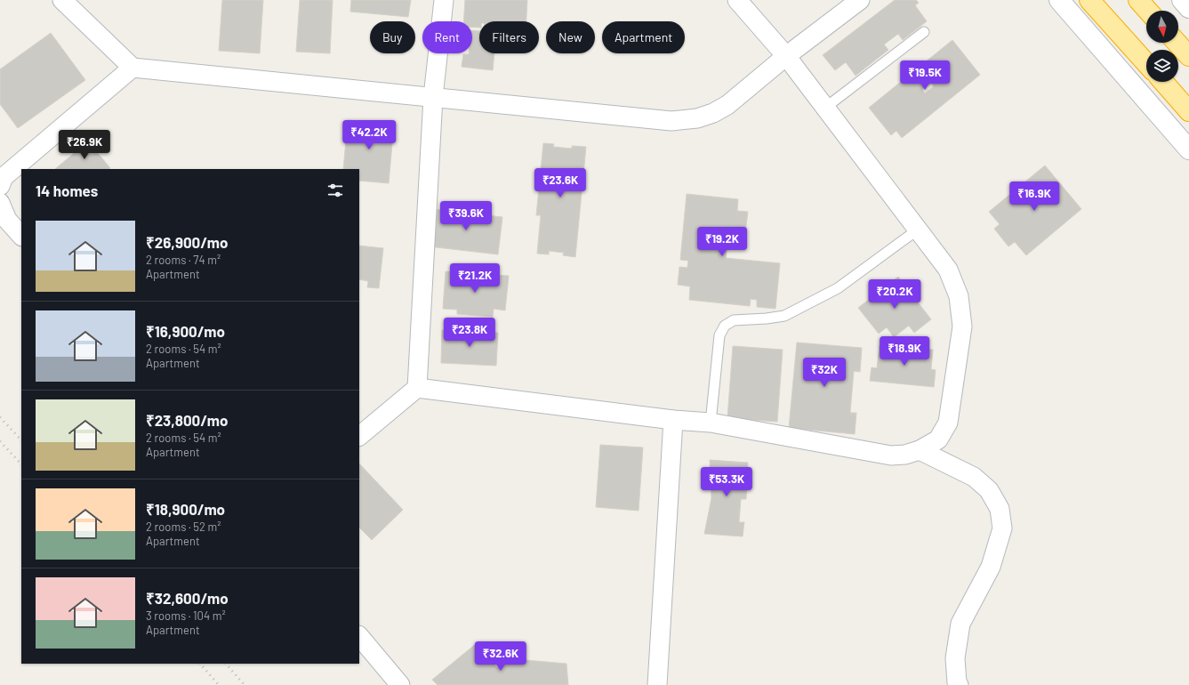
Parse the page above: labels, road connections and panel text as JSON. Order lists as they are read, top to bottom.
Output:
{
  "north": "bottom",
  "page": {
    "chip": [
      "Buy",
      "Rent",
      "Filters",
      "New",
      "Apartment"
    ],
    "price": [
      "₹19.5K",
      "₹42.2K",
      "₹26.9K",
      "₹23.6K",
      "₹16.9K",
      "₹39.6K",
      "₹19.2K",
      "₹21.2K",
      "₹20.2K",
      "₹23.8K",
      "₹18.9K",
      "₹32K",
      "₹53.3K",
      "₹32.6K"
    ],
    "heading": "14 homes",
    "list": [
      {
        "name": "₹26,900/mo",
        "note": "2 rooms · 74 m² · Apartment"
      },
      {
        "name": "₹16,900/mo",
        "note": "2 rooms · 54 m² · Apartment"
      },
      {
        "name": "₹23,800/mo",
        "note": "2 rooms · 54 m² · Apartment"
      },
      {
        "name": "₹18,900/mo",
        "note": "2 rooms · 52 m² · Apartment"
      },
      {
        "name": "₹32,600/mo",
        "note": "3 rooms · 104 m² · Apartment"
      }
    ]
  }
}
